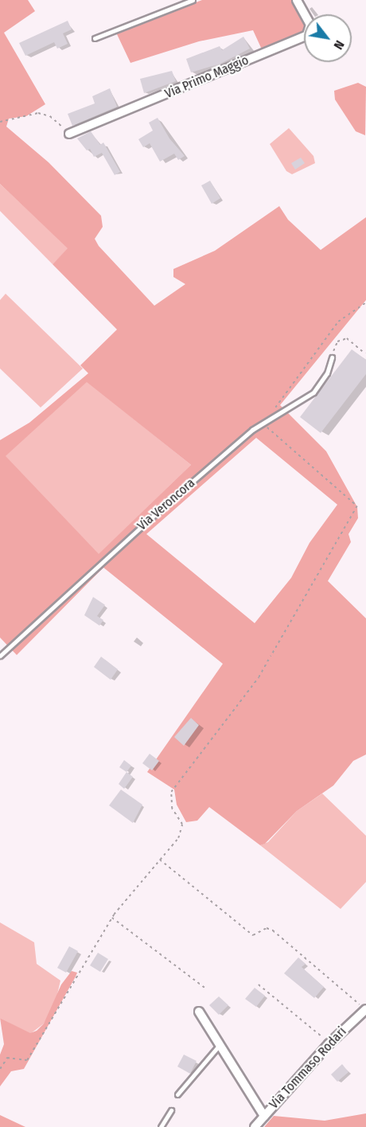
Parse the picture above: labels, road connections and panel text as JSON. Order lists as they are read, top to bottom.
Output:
{
  "streets": {
    "street": ["Via Primo Maggio", "Via Tommaso Rodari"],
    "lane": ["Via Veroncora"]
  },
  "north": "bottom right"
}
